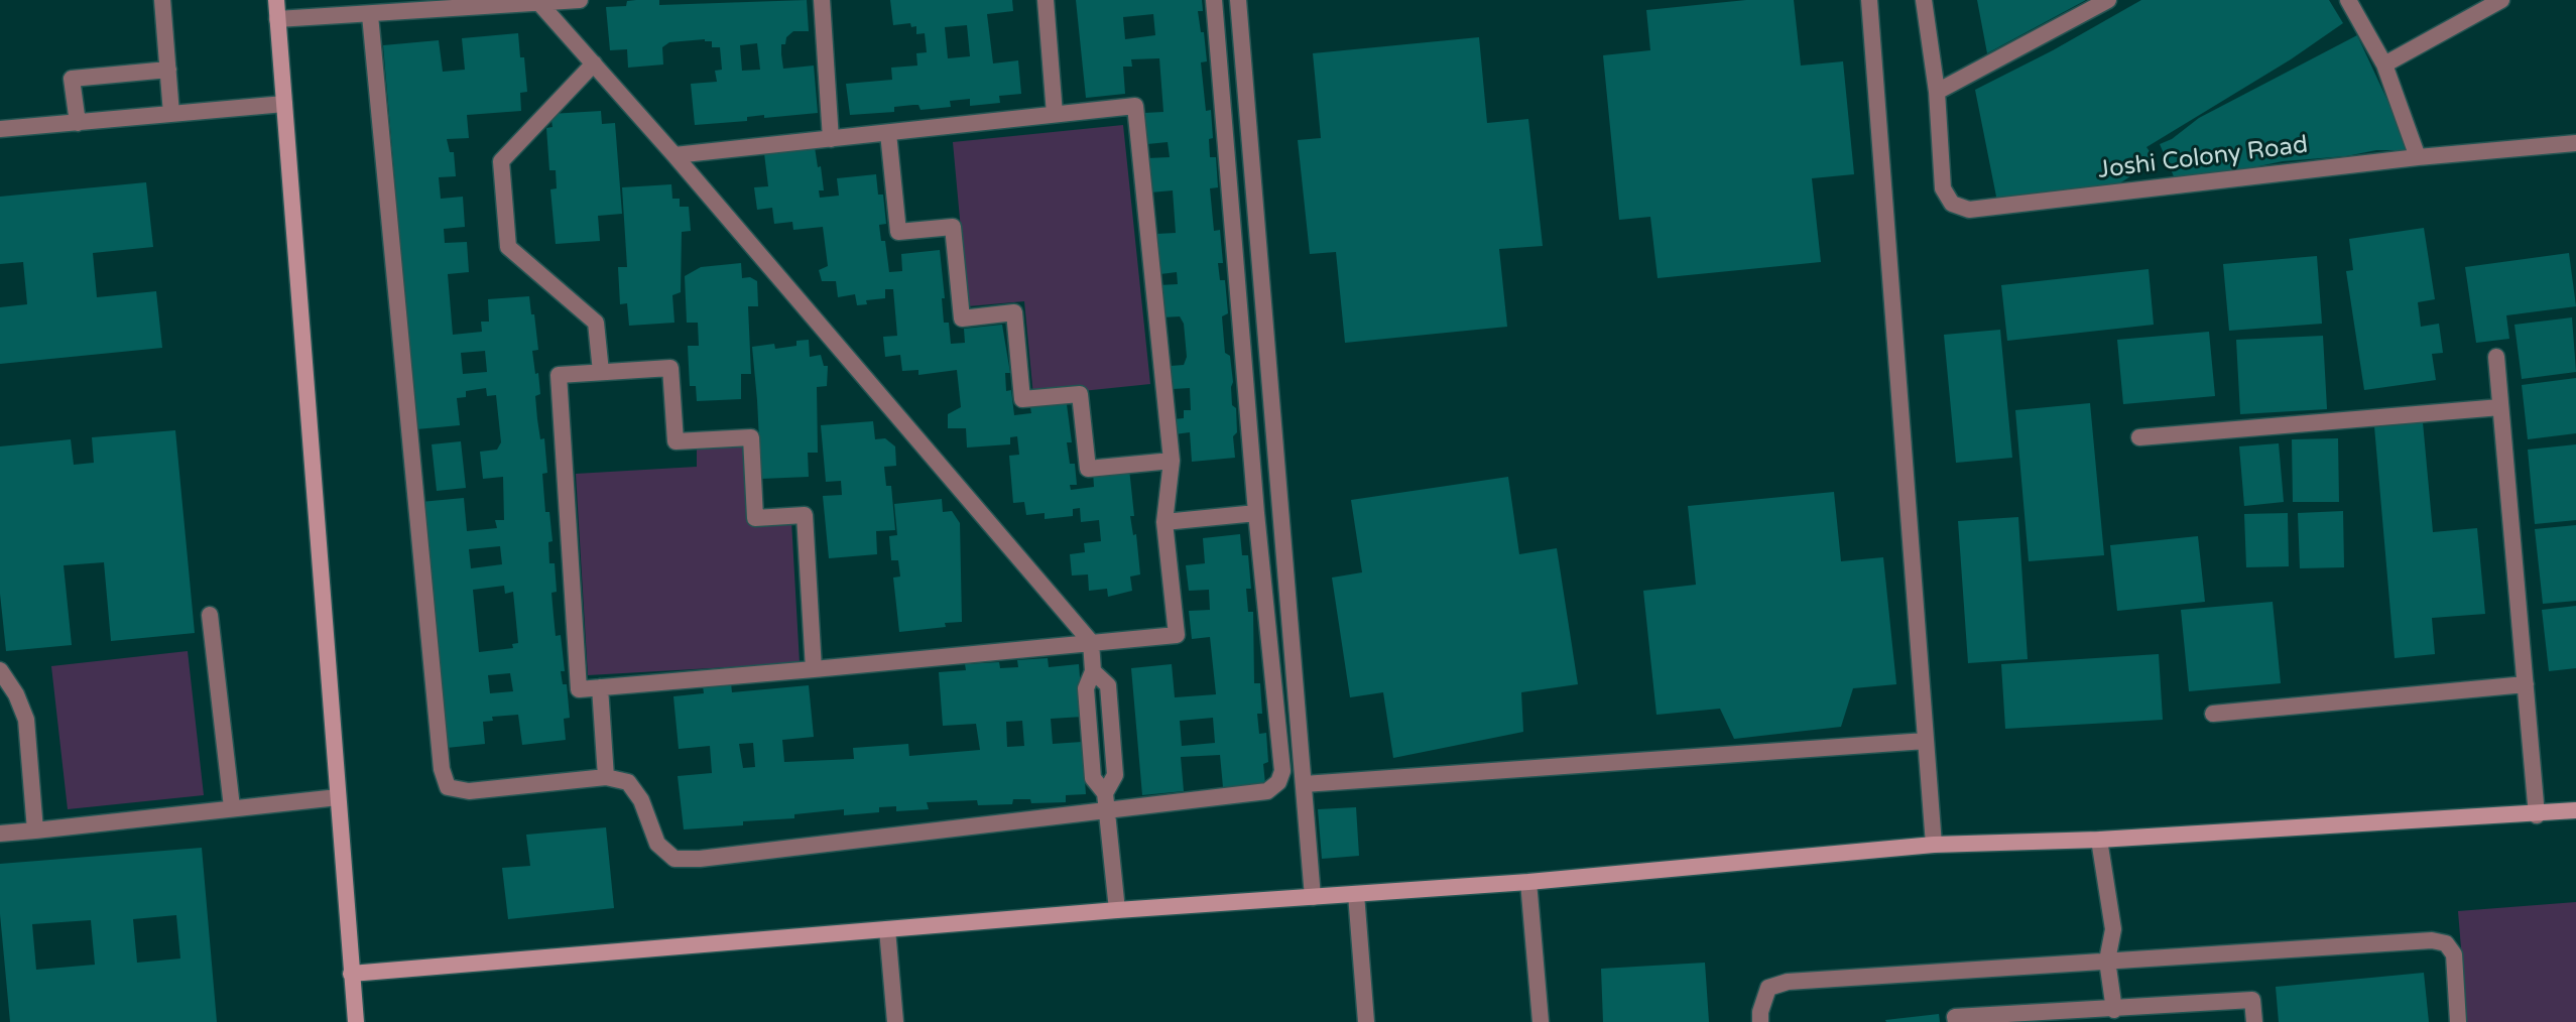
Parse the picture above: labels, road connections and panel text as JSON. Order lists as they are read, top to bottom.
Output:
{
  "streets": {
    "street": ["Joshi Colony Road"]
  }
}
